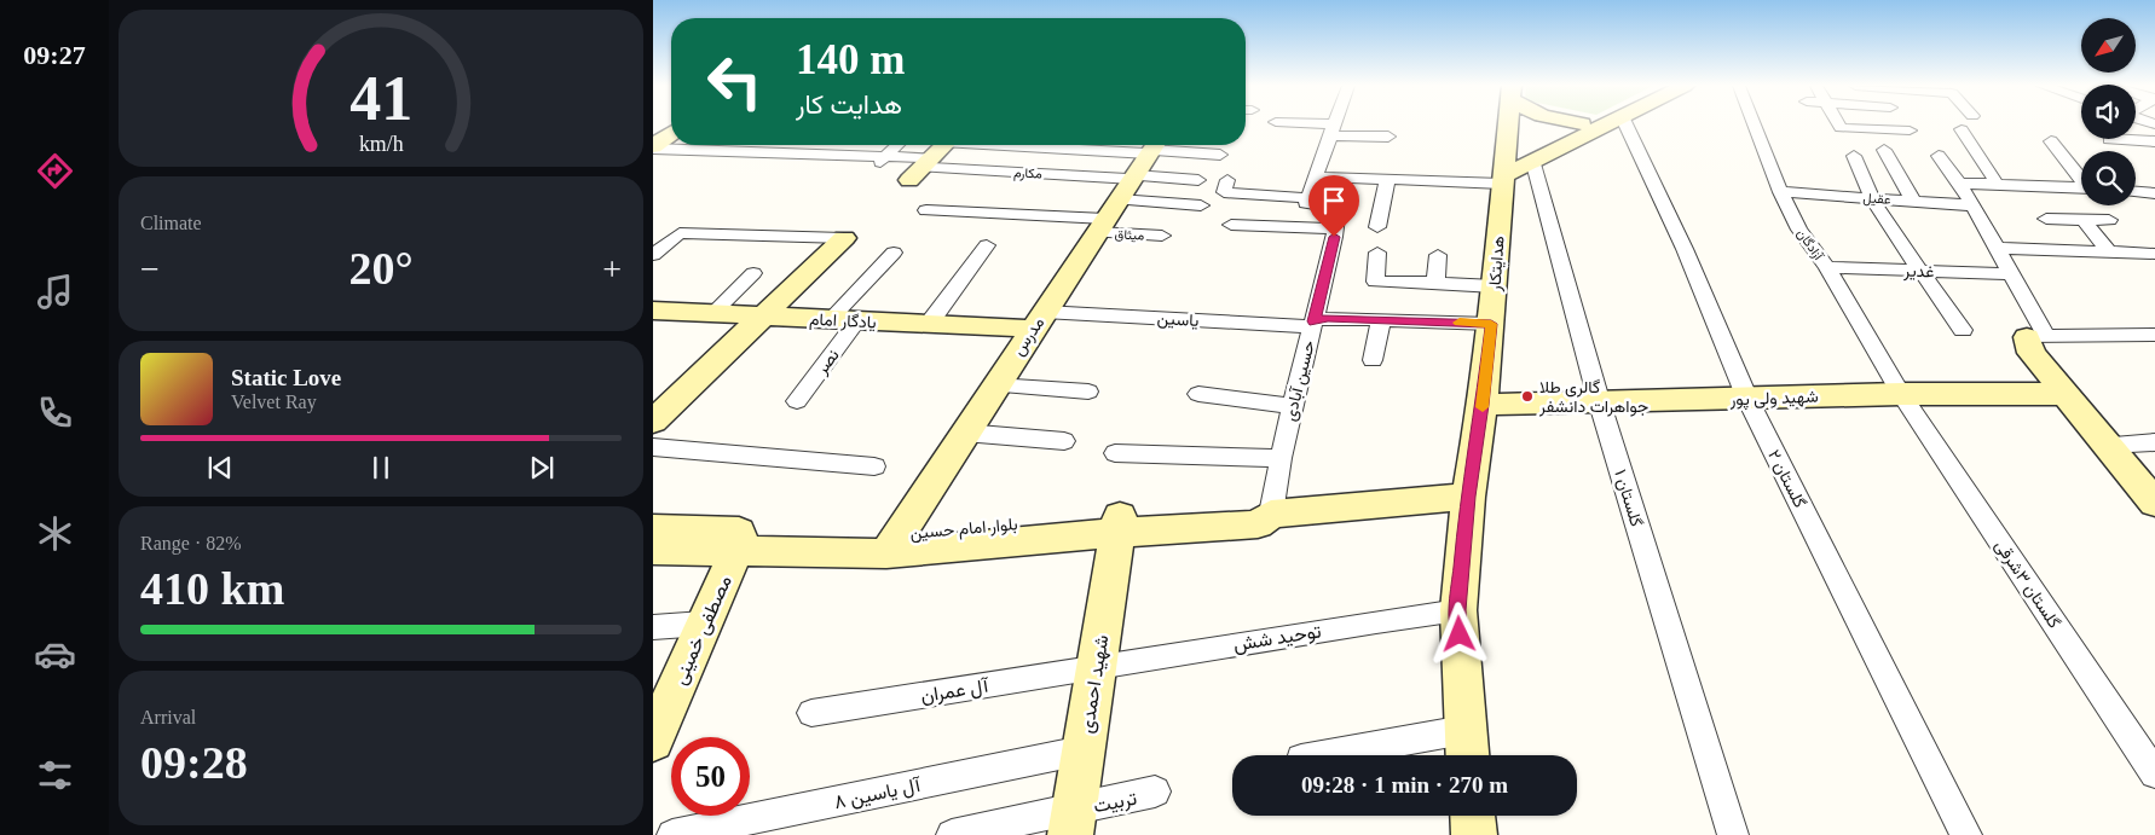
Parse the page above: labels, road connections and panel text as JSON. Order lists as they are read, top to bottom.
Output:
{
  "streets": {
    "main road": [
      "هدایتکار",
      "یادگار امام",
      "مدرس",
      "شهید ولی پور",
      "بلوار امام حسین",
      "مصطفی خمینی",
      "شهید احمدی"
    ],
    "street": [
      "مکارم",
      "عقیل",
      "میثاق",
      "آزادگان",
      "غدیر",
      "یاسین",
      "نصر",
      "حسین آبادی",
      "گلستان ۲",
      "گلستان ۱",
      "گلستان ۳شرقی",
      "توحید شش",
      "آل عمران",
      "آل یاسین ۸",
      "تربیت"
    ]
  },
  "crossings": [
    ["مکارم", "میثاق"],
    ["مکارم", "مدرس"],
    ["عقیل", "آزادگان"],
    ["میثاق", "مدرس"],
    ["آزادگان", "غدیر"],
    ["آزادگان", "شهید ولی پور"],
    ["آزادگان", "گلستان ۳شرقی"],
    ["هدایتکار", "یاسین"],
    ["هدایتکار", "شهید ولی پور"],
    ["هدایتکار", "گلستان ۱"],
    ["هدایتکار", "بلوار امام حسین"],
    ["هدایتکار", "توحید شش"],
    ["یاسین", "یادگار امام"],
    ["یاسین", "مدرس"],
    ["یاسین", "حسین آبادی"],
    ["یادگار امام", "مدرس"],
    ["یادگار امام", "نصر"],
    ["مدرس", "بلوار امام حسین"],
    ["حسین آبادی", "بلوار امام حسین"],
    ["شهید ولی پور", "گلستان ۲"],
    ["شهید ولی پور", "گلستان ۱"],
    ["شهید ولی پور", "گلستان ۳شرقی"],
    ["بلوار امام حسین", "مصطفی خمینی"],
    ["بلوار امام حسین", "شهید احمدی"],
    ["توحید شش", "شهید احمدی"],
    ["توحید شش", "آل عمران"],
    ["شهید احمدی", "آل عمران"],
    ["شهید احمدی", "آل یاسین ۸"],
    ["شهید احمدی", "تربیت"]
  ],
  "places": ["گالری طلا جواهرات دانشفر"],
  "north": "bottom left",
  "page": {
    "tabs": "09:27",
    "turn": ["140 m", "هدایت کار"],
    "tile": [
      "Climate",
      ["Range · 82%", "410 km"],
      ["Arrival", "09:28"]
    ],
    "heat": ["−", "20°", "+"],
    "song": ["Static Love", "Velvet Ray"],
    "limit": "50",
    "trip": "09:28 · 1 min · 270 m",
    "gauge": ["41", "km/h"]
  }
}
